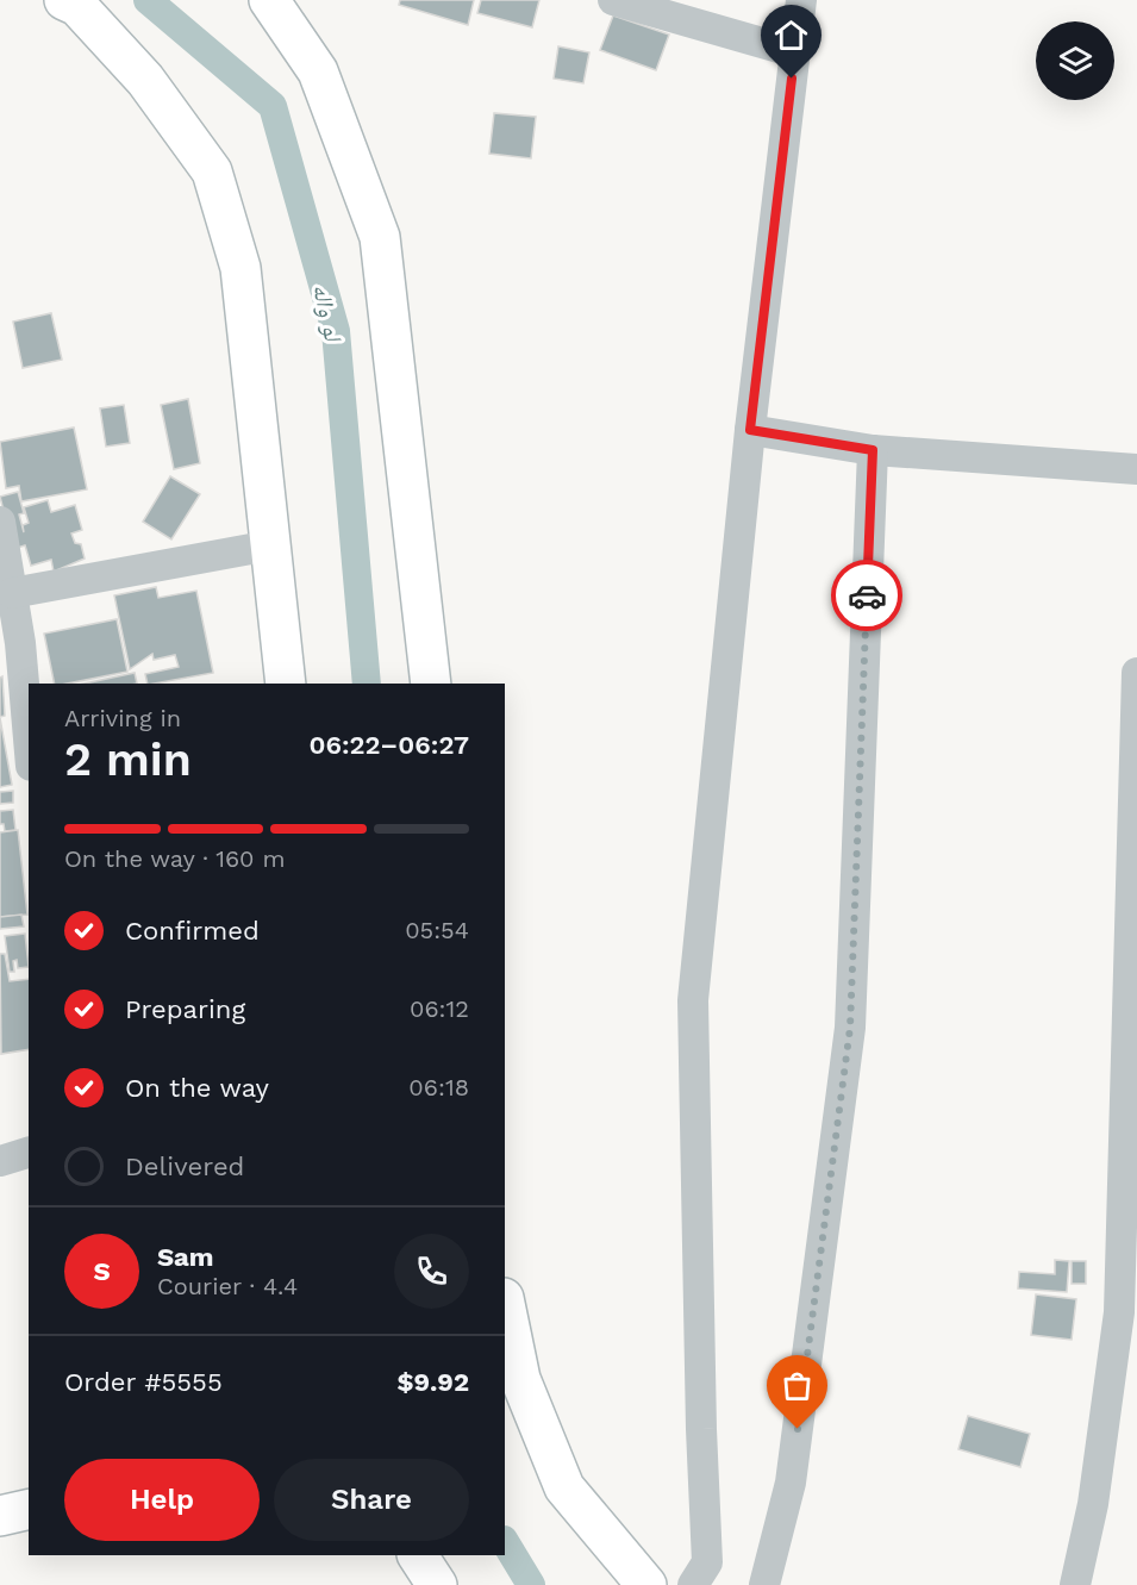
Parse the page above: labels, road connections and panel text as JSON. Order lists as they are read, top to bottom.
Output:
{
  "water": ["لو واله"],
  "page": {
    "heading": ["2 min", "Arriving in", "06:22–06:27"],
    "panel": [
      "Sam",
      "Courier · 4.4",
      "Order #5555",
      "$9.92"
    ],
    "bar": "On the way · 160 m",
    "list": [
      ["Confirmed", "05:54"],
      ["Preparing", "06:12"],
      ["On the way", "06:18"],
      "Delivered"
    ],
    "round": "S",
    "buttons": ["Help", "Share"]
  }
}
